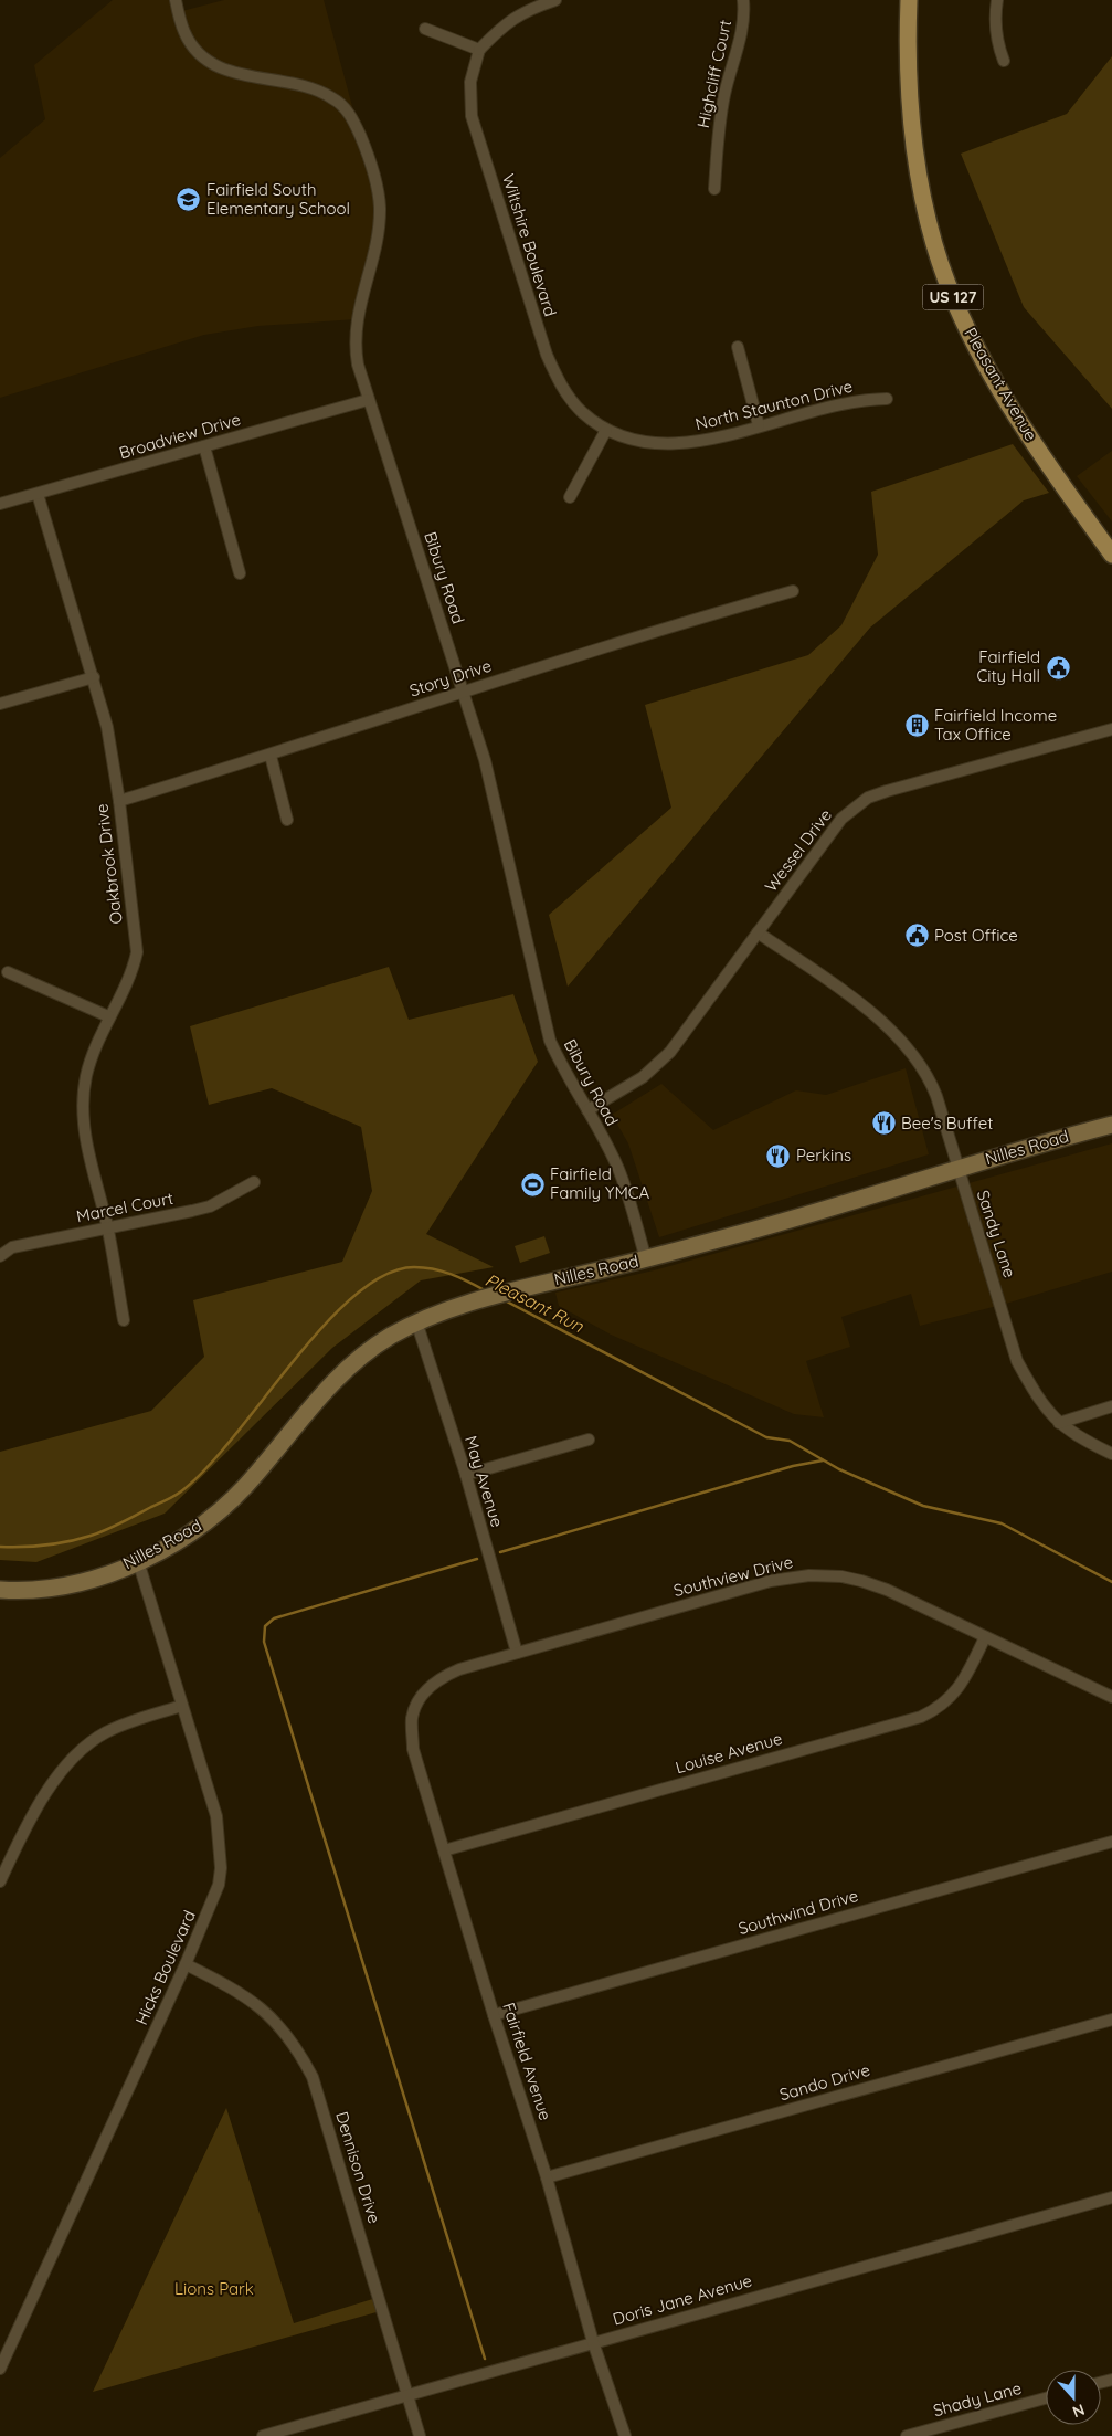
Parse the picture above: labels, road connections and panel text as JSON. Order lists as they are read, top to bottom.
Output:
{
  "streets": {
    "main road": ["US 127", "Pleasant Avenue"],
    "street": [
      "Highcliff Court",
      "Wiltshire Boulevard",
      "North Staunton Drive",
      "Broadview Drive",
      "Bibury Road",
      "Story Drive",
      "Wessel Drive",
      "Oakbrook Drive",
      "Nilles Road",
      "Marcel Court",
      "Sandy Lane",
      "May Avenue",
      "Southview Drive",
      "Louise Avenue",
      "Southwind Drive",
      "Hicks Boulevard",
      "Fairfield Avenue",
      "Sando Drive",
      "Dennison Drive",
      "Doris Jane Avenue",
      "Shady Lane"
    ]
  },
  "crossings": [
    ["Wiltshire Boulevard", "North Staunton Drive"],
    ["Broadview Drive", "Bibury Road"],
    ["Broadview Drive", "Oakbrook Drive"],
    ["Bibury Road", "Story Drive"],
    ["Bibury Road", "Wessel Drive"],
    ["Bibury Road", "Nilles Road"],
    ["Story Drive", "Oakbrook Drive"],
    ["Wessel Drive", "Sandy Lane"],
    ["Oakbrook Drive", "Marcel Court"],
    ["Nilles Road", "Sandy Lane"],
    ["Nilles Road", "May Avenue"],
    ["Nilles Road", "Hicks Boulevard"],
    ["May Avenue", "Southview Drive"],
    ["Southview Drive", "Louise Avenue"],
    ["Southview Drive", "Fairfield Avenue"],
    ["Louise Avenue", "Fairfield Avenue"],
    ["Southwind Drive", "Fairfield Avenue"],
    ["Hicks Boulevard", "Dennison Drive"],
    ["Fairfield Avenue", "Sando Drive"],
    ["Fairfield Avenue", "Doris Jane Avenue"],
    ["Dennison Drive", "Doris Jane Avenue"]
  ],
  "water": ["Pleasant Run"],
  "parks": ["Lions Park"],
  "places": {
    "school or university": ["Fairfield South Elementary School"],
    "public building": ["Fairfield City Hall", "Post Office"],
    "building": ["Fairfield Income Tax Office"],
    "restaurant": ["Bee's Buffet", "Perkins"],
    "sports": ["Fairfield Family YMCA"]
  },
  "north": "bottom"
}
